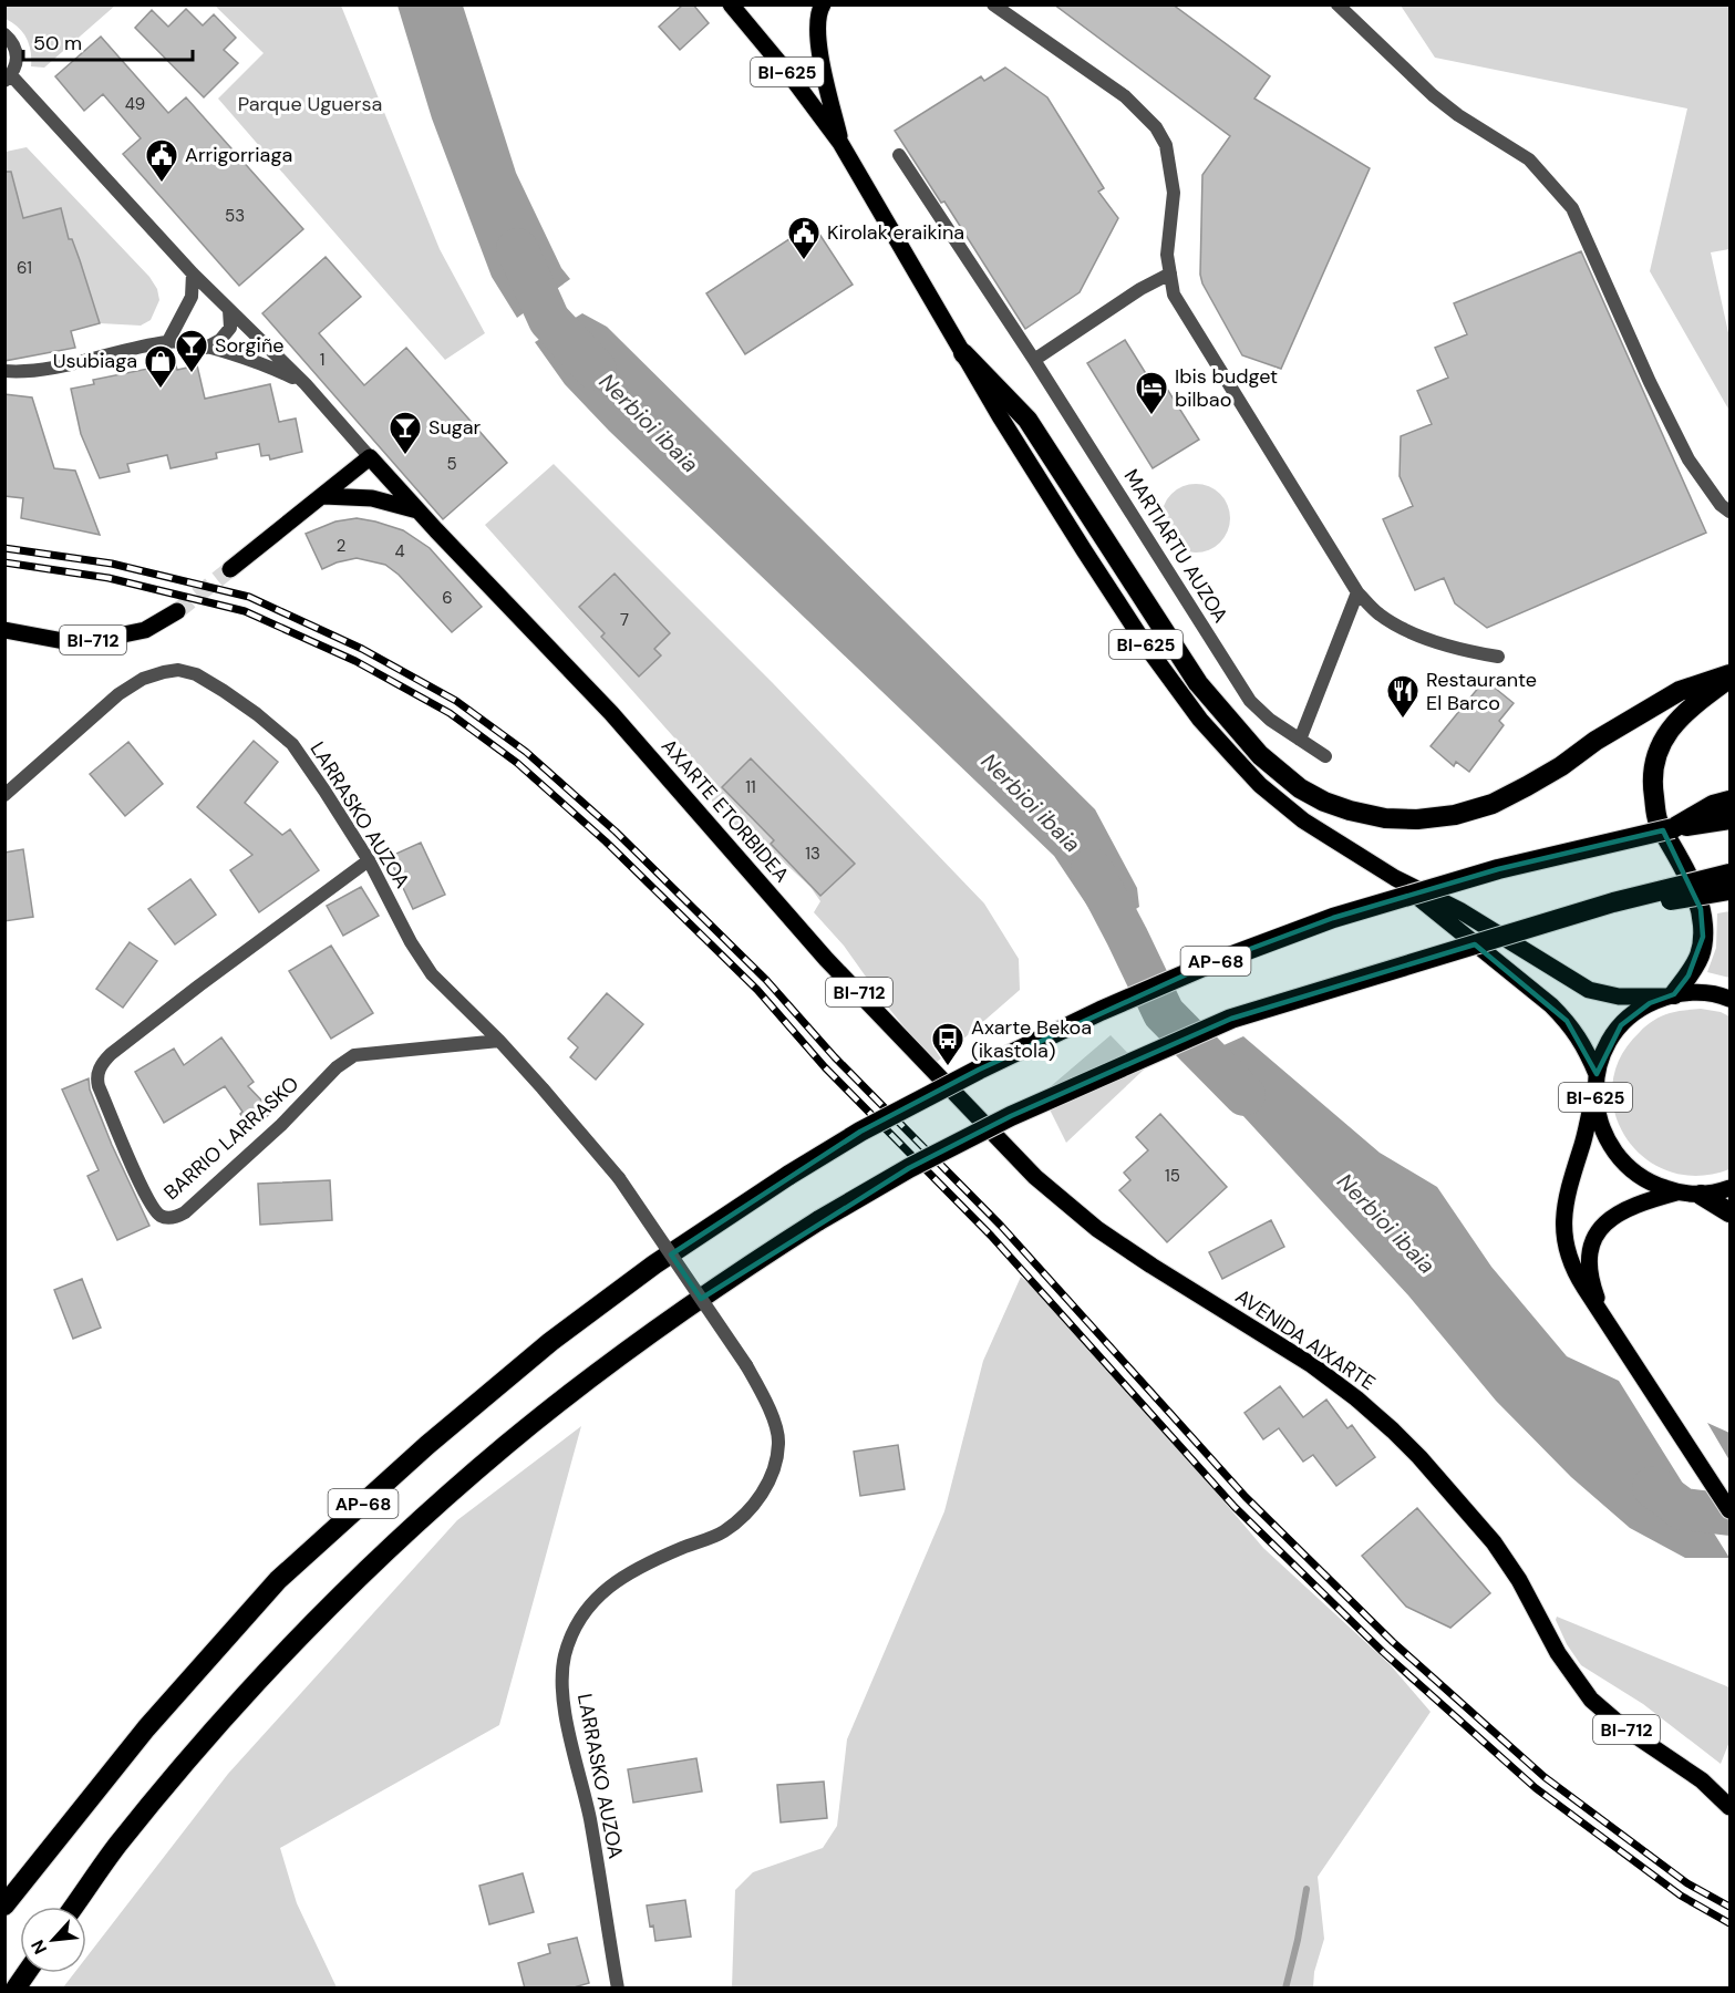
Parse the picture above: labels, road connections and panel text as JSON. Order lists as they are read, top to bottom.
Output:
{
  "streets": {
    "highway": ["AP-68"],
    "main road": [
      "BI-625",
      "BI-712",
      "AXARTE ETORBIDEA",
      "AVENIDA AIXARTE"
    ],
    "street": ["MARTIARTU AUZOA", "LARRASKO AUZOA", "BARRIO LARRASKO"]
  },
  "crossings": [
    ["AXARTE ETORBIDEA", "AVENIDA AIXARTE"],
    ["LARRASKO AUZOA", "BARRIO LARRASKO"]
  ],
  "water": ["Nerbioi ibaia"],
  "parks": ["Parque Uguersa"],
  "places": {
    "public building": ["Arrigorriaga", "Kirolak eraikina"],
    "bar": ["Sorgiñe", "Sugar"],
    "shop": ["Usubiaga"],
    "hotel": ["Ibis budget bilbao"],
    "restaurant": ["Restaurante El Barco"],
    "bus stop": ["Axarte Bekoa (ikastola)"]
  },
  "house_numbers": [
    "49",
    "53",
    "61",
    "1",
    "5",
    "2",
    "4",
    "6",
    "7",
    "11",
    "13",
    "15"
  ],
  "scale_bar": "50 m",
  "north": "bottom left"
}
